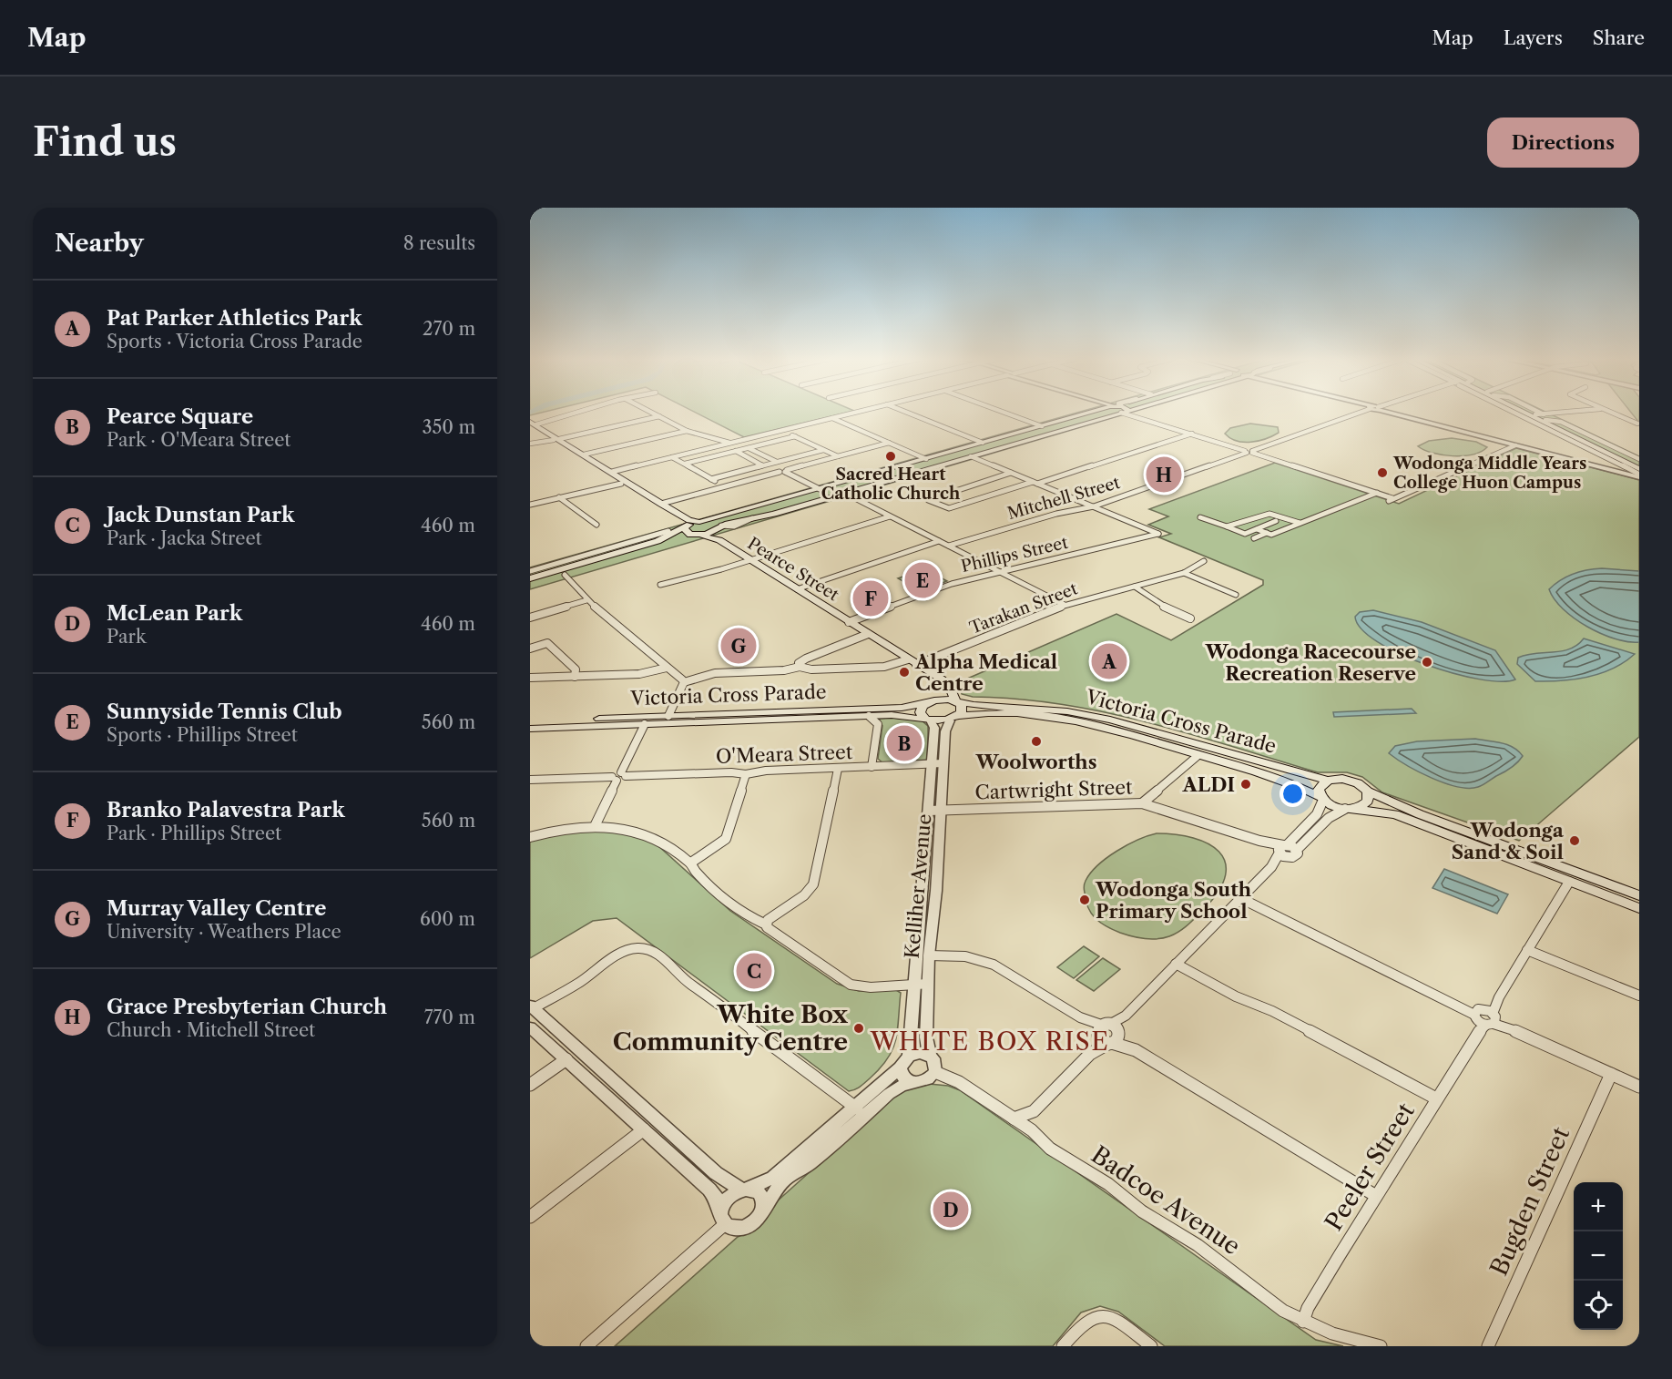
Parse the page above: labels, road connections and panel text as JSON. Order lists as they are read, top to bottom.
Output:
{
  "streets": {
    "main road": ["Pearce Street", "Victoria Cross Parade"],
    "street": [
      "Mitchell Street",
      "Phillips Street",
      "Tarakan Street",
      "O'Meara Street",
      "Cartwright Street",
      "Kelliher Avenue",
      "Peeler Street",
      "Badcoe Avenue",
      "Bugden Street"
    ]
  },
  "crossings": [
    ["Phillips Street", "Pearce Street"],
    ["Pearce Street", "Tarakan Street"],
    ["Pearce Street", "Victoria Cross Parade"],
    ["Victoria Cross Parade", "Kelliher Avenue"],
    ["O'Meara Street", "Kelliher Avenue"],
    ["Cartwright Street", "Kelliher Avenue"],
    ["Kelliher Avenue", "Badcoe Avenue"],
    ["Peeler Street", "Badcoe Avenue"]
  ],
  "districts": ["WHITE BOX RISE"],
  "places": [
    "Sacred Heart Catholic Church",
    "Wodonga Middle Years College Huon Campus",
    "Wodonga Racecourse Recreation Reserve",
    "Alpha Medical Centre",
    "Woolworths",
    "ALDI",
    "Wodonga Sand & Soil",
    "Wodonga South Primary School",
    "White Box Community Centre"
  ],
  "page": {
    "header": "Map",
    "nav": ["Map", "Layers", "Share"],
    "buttons": "Directions",
    "title": "Find us",
    "heading": ["Nearby", "8 results"],
    "list": [
      {
        "mark": "A",
        "name": "Pat Parker Athletics Park",
        "note": "Sports · Victoria Cross Parade",
        "value": "270 m"
      },
      {
        "mark": "B",
        "name": "Pearce Square",
        "note": "Park · O'Meara Street",
        "value": "350 m"
      },
      {
        "mark": "C",
        "name": "Jack Dunstan Park",
        "note": "Park · Jacka Street",
        "value": "460 m"
      },
      {
        "mark": "D",
        "name": "McLean Park",
        "note": "Park",
        "value": "460 m"
      },
      {
        "mark": "E",
        "name": "Sunnyside Tennis Club",
        "note": "Sports · Phillips Street",
        "value": "560 m"
      },
      {
        "mark": "F",
        "name": "Branko Palavestra Park",
        "note": "Park · Phillips Street",
        "value": "560 m"
      },
      {
        "mark": "G",
        "name": "Murray Valley Centre",
        "note": "University · Weathers Place",
        "value": "600 m"
      },
      {
        "mark": "H",
        "name": "Grace Presbyterian Church",
        "note": "Church · Mitchell Street",
        "value": "770 m"
      }
    ],
    "pins": [
      "H",
      "E",
      "F",
      "G",
      "A",
      "B",
      "C",
      "D"
    ],
    "map_buttons": ["+", "−"]
  }
}
